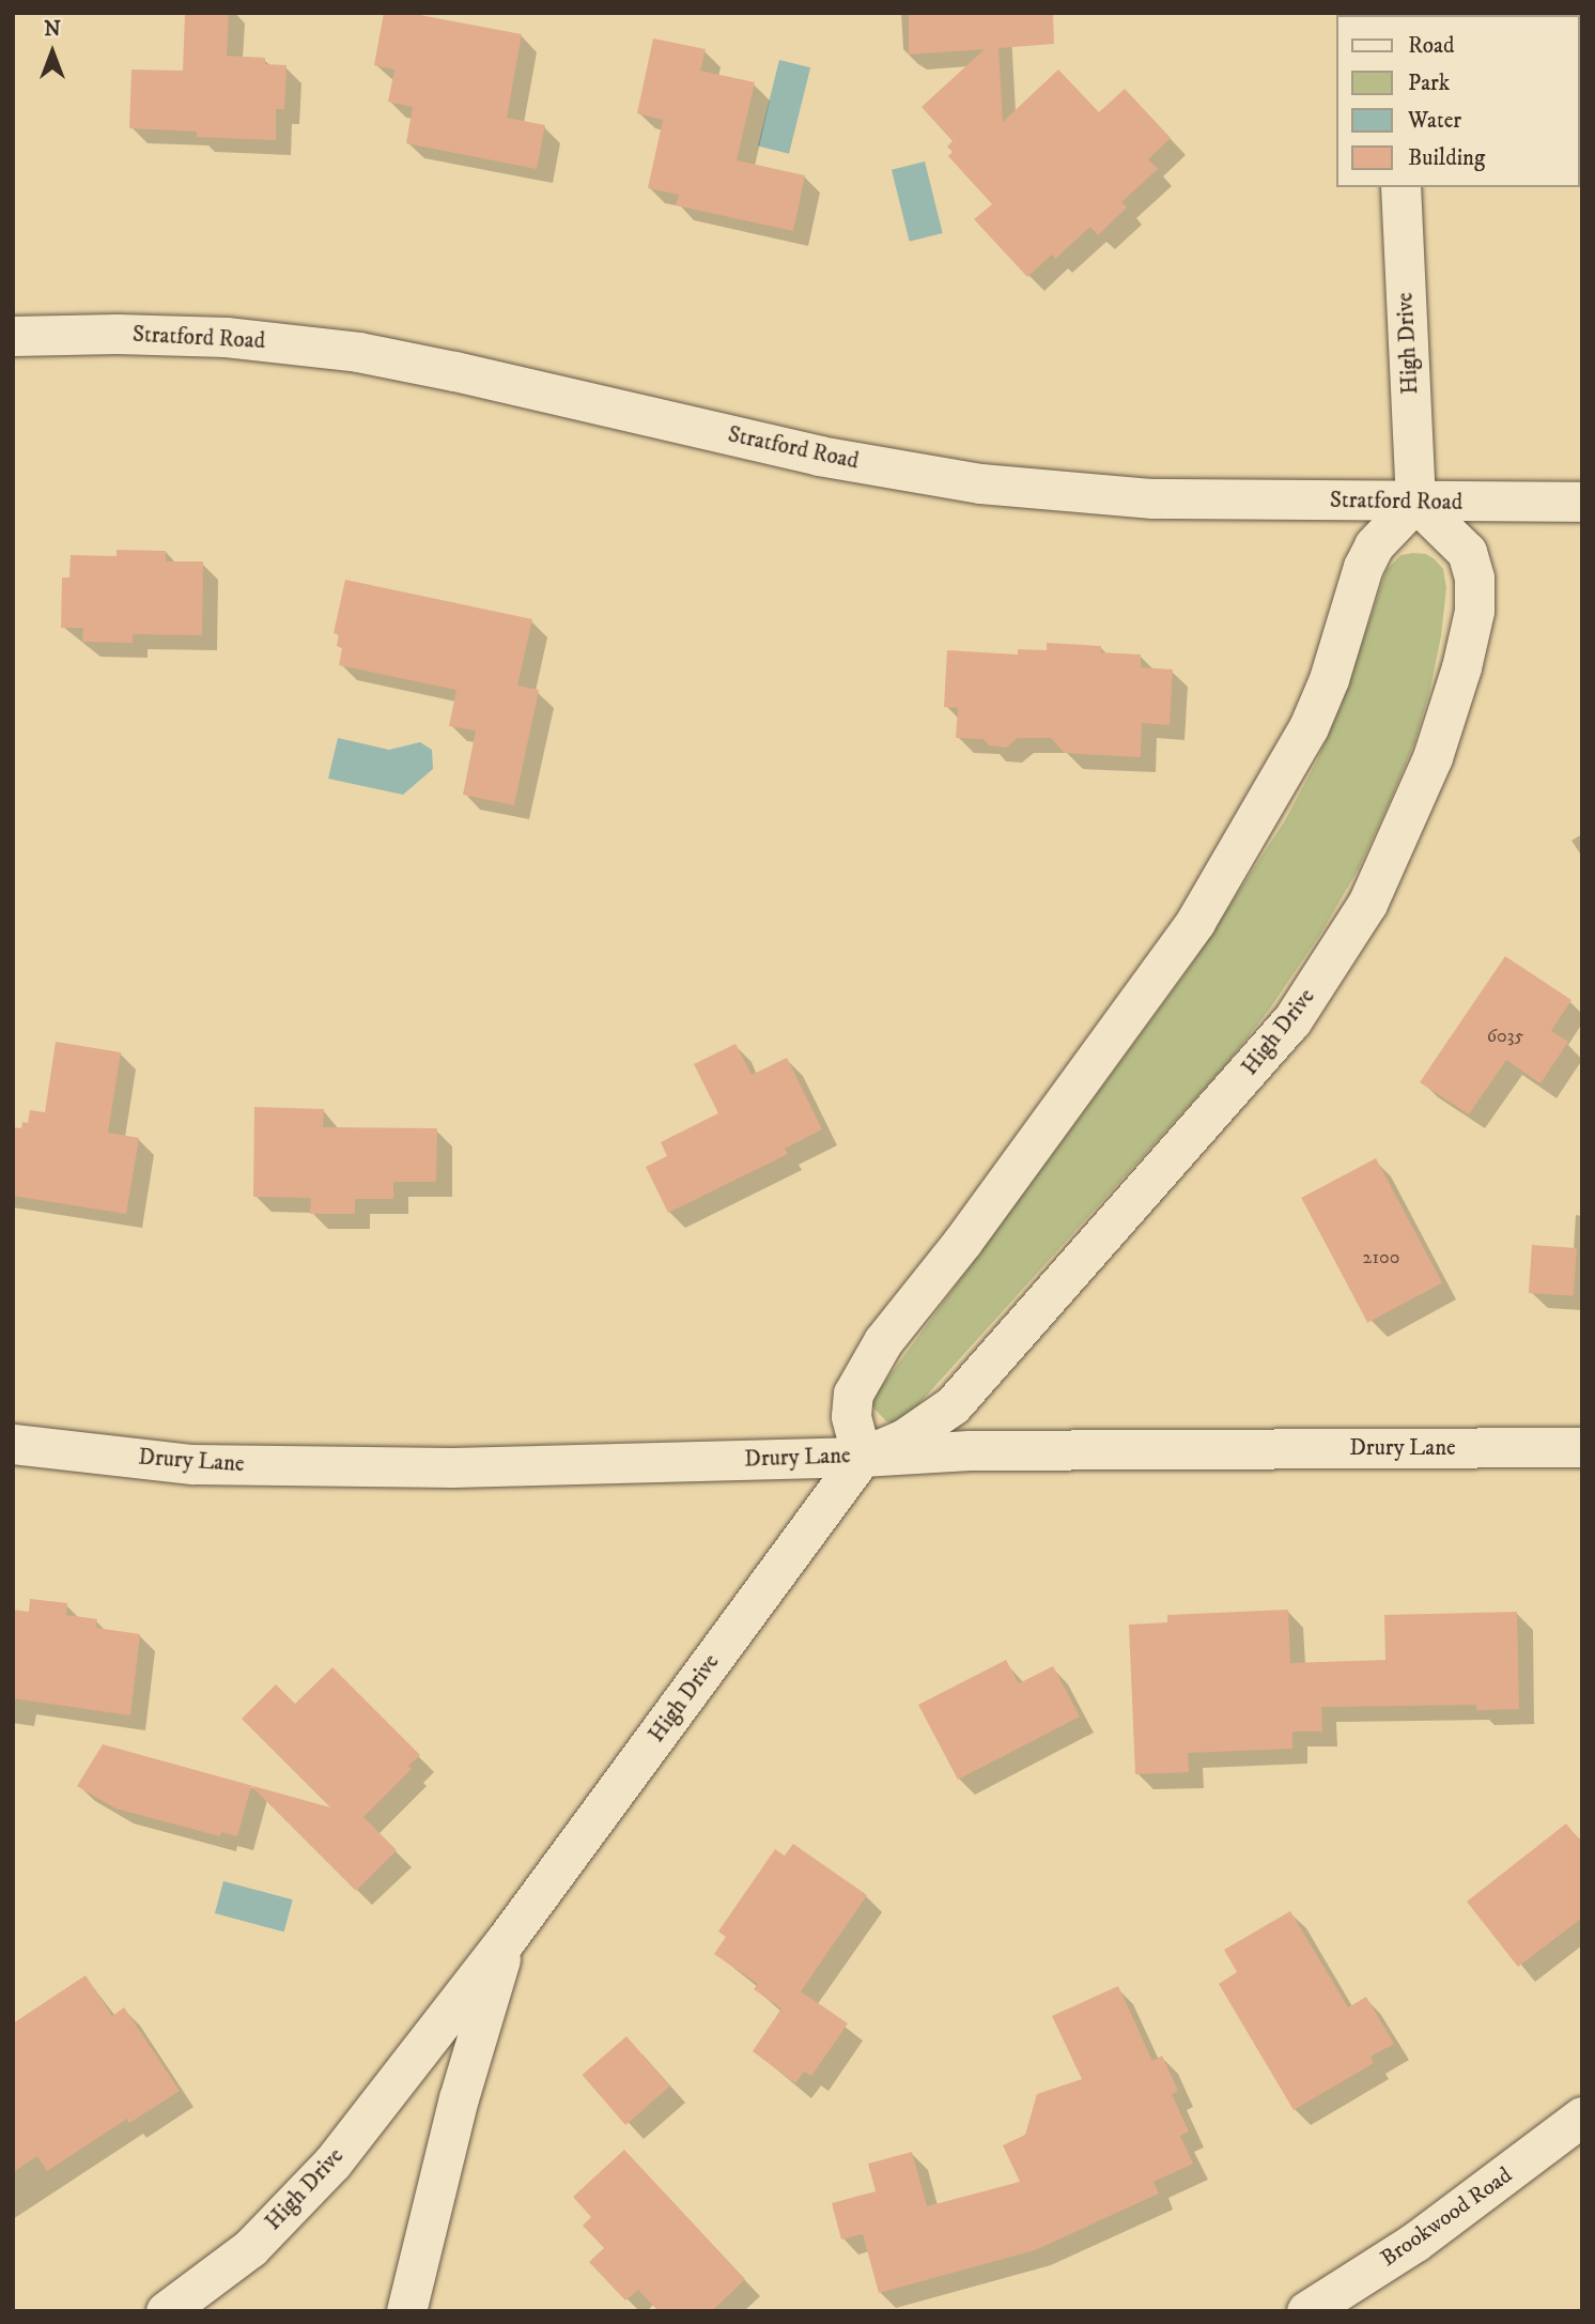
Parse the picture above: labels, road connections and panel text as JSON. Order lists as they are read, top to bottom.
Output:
{
  "streets": {
    "street": [
      "Stratford Road",
      "High Drive",
      "Drury Lane",
      "Brookwood Road"
    ]
  },
  "crossings": [
    ["Stratford Road", "High Drive"],
    ["High Drive", "Drury Lane"]
  ],
  "house_numbers": ["6035", "2100"],
  "legend": [
    "Road",
    "Park",
    "Water",
    "Building"
  ],
  "north": "top"
}
